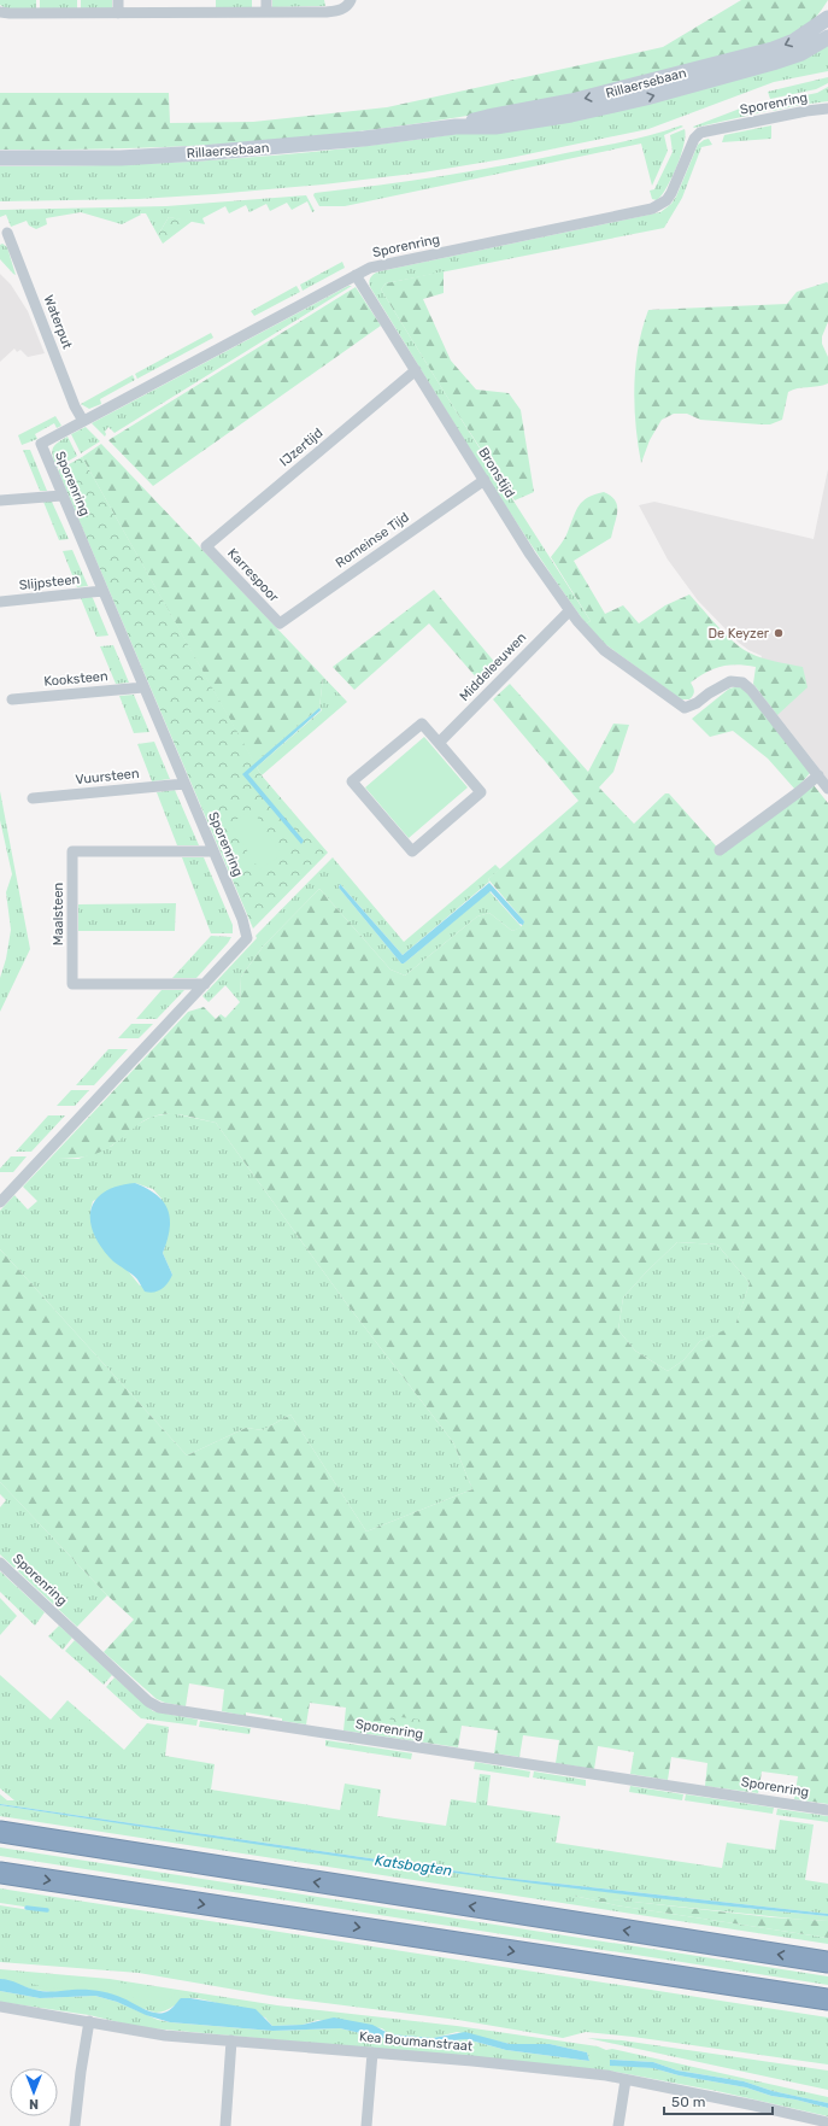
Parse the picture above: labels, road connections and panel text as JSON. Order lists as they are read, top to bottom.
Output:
{
  "streets": {
    "street": [
      "Rillaersebaan",
      "Sporenring",
      "Waterput",
      "IJzertijd",
      "Bronstijd",
      "Romeinse Tijd",
      "Karrespoor",
      "Slijpsteen",
      "Middeleeuwen",
      "Kooksteen",
      "Vuursteen",
      "Maalsteen",
      "Kea Boumanstraat"
    ]
  },
  "crossings": [
    ["Sporenring", "Waterput"],
    ["Sporenring", "Bronstijd"],
    ["Sporenring", "Slijpsteen"],
    ["Sporenring", "Kooksteen"],
    ["Sporenring", "Vuursteen"],
    ["Sporenring", "Maalsteen"],
    ["IJzertijd", "Bronstijd"],
    ["IJzertijd", "Karrespoor"],
    ["Bronstijd", "Romeinse Tijd"],
    ["Bronstijd", "Middeleeuwen"],
    ["Romeinse Tijd", "Karrespoor"]
  ],
  "water": ["Katsbogten"],
  "places": ["De Keyzer"],
  "scale_bar": "50 m",
  "north": "bottom"
}
